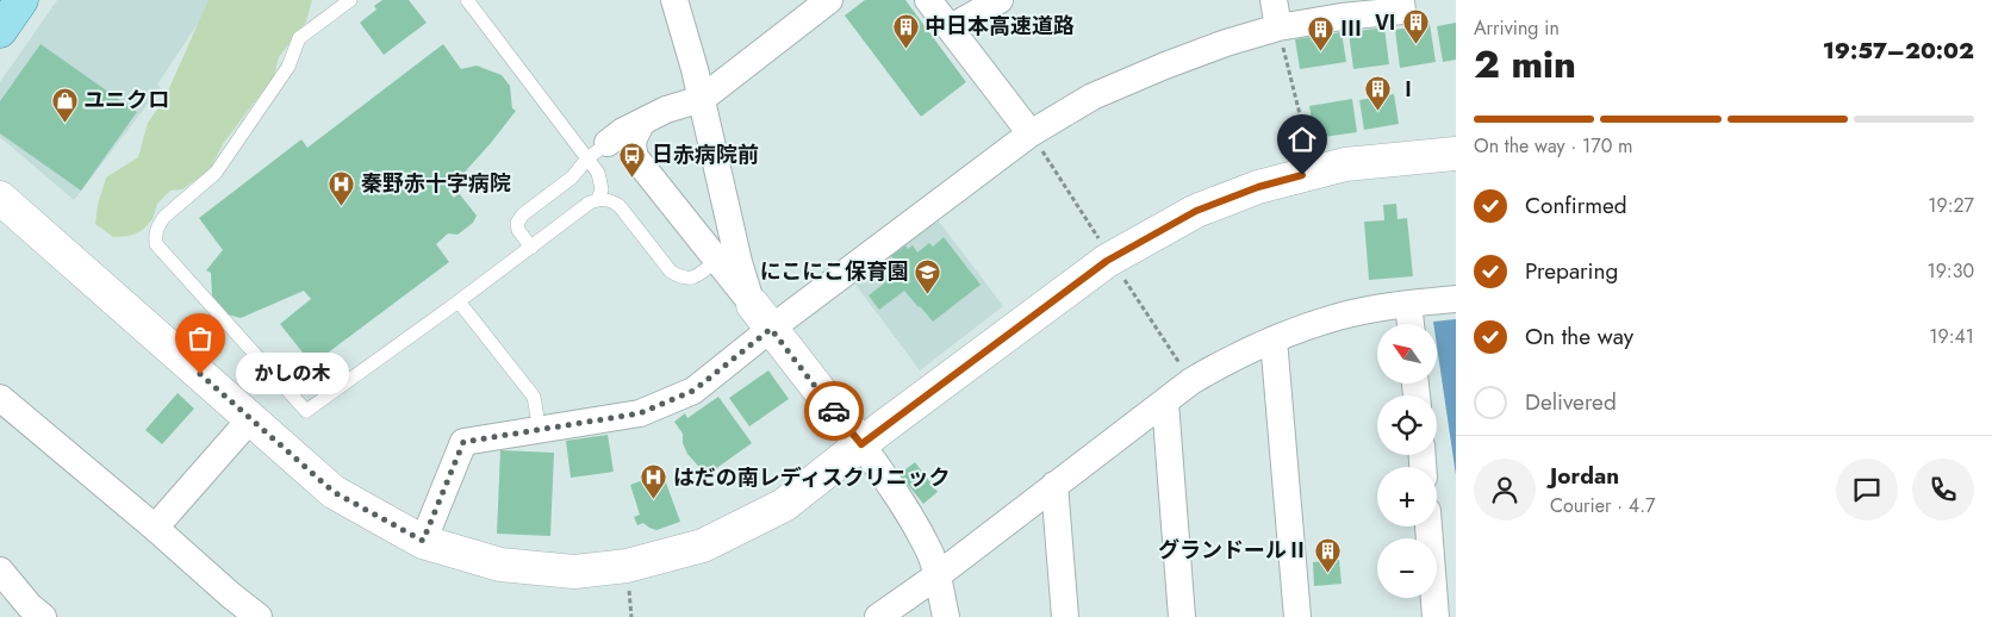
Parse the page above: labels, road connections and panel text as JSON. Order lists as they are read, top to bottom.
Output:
{
  "places": {
    "building": [
      "Ⅵ",
      "中日本高速道路",
      "Ⅲ",
      "Ⅰ",
      "グランドールⅡ"
    ],
    "shop": ["ユニクロ"],
    "bus stop": ["日赤病院前"],
    "hospital": ["秦野赤十字病院", "はだの南レディスクリニック"],
    "school or university": ["にこにこ保育園"],
    "other": ["かしの木"]
  },
  "north": "top left",
  "page": {
    "heading": ["2 min", "Arriving in", "19:57–20:02"],
    "panel": ["Jordan", "Courier · 4.7"],
    "bar": "On the way · 170 m",
    "list": [
      ["Confirmed", "19:27"],
      ["Preparing", "19:30"],
      ["On the way", "19:41"],
      "Delivered"
    ],
    "map_buttons": ["+", "−"],
    "bubble": "かしの木"
  }
}
